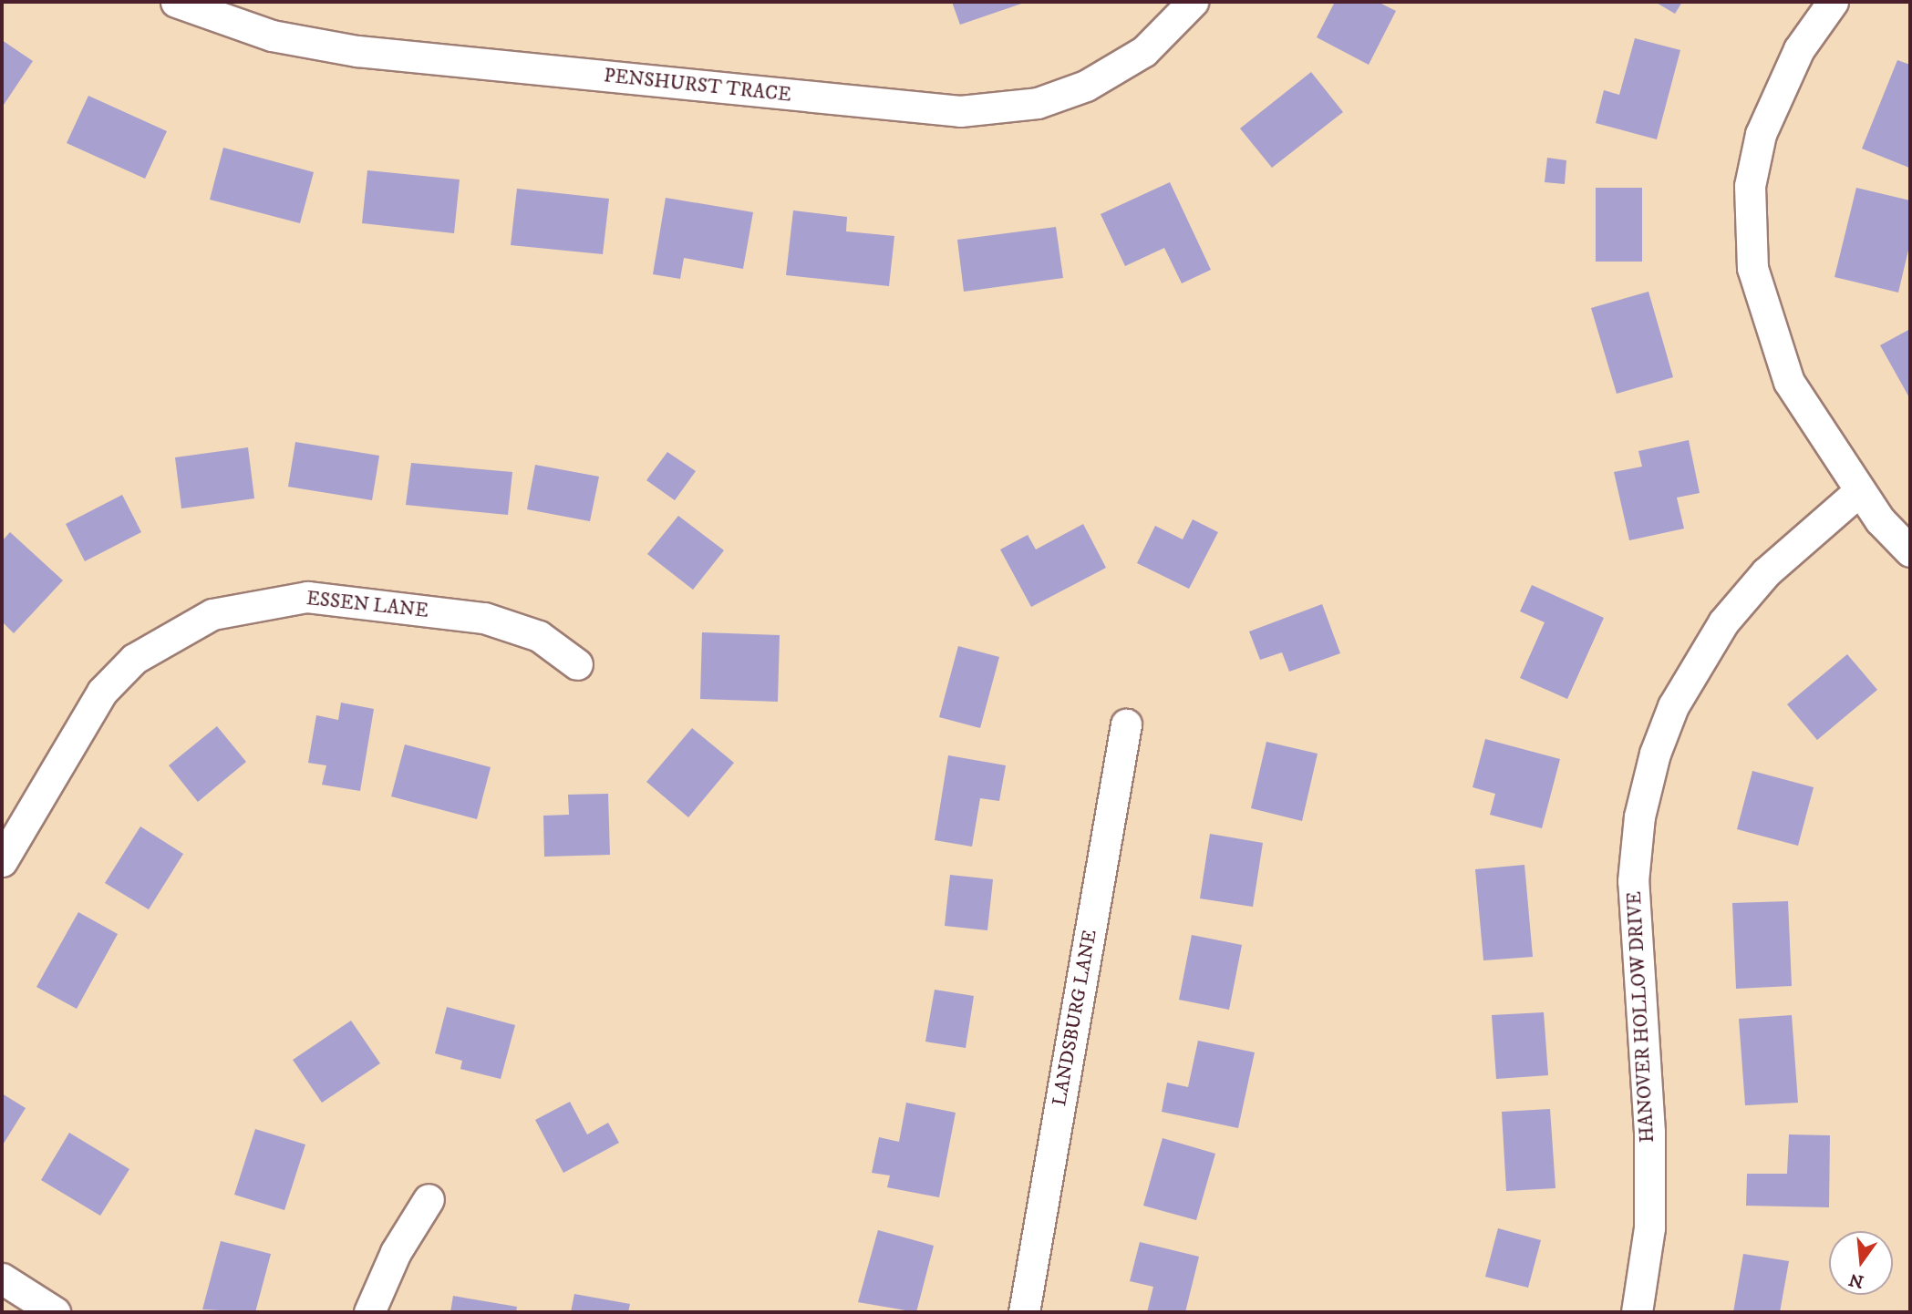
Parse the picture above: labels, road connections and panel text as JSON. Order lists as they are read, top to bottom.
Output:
{
  "streets": {
    "street": [
      "PENSHURST TRACE",
      "ESSEN LANE",
      "HANOVER HOLLOW DRIVE",
      "LANDSBURG LANE"
    ]
  },
  "north": "bottom"
}
